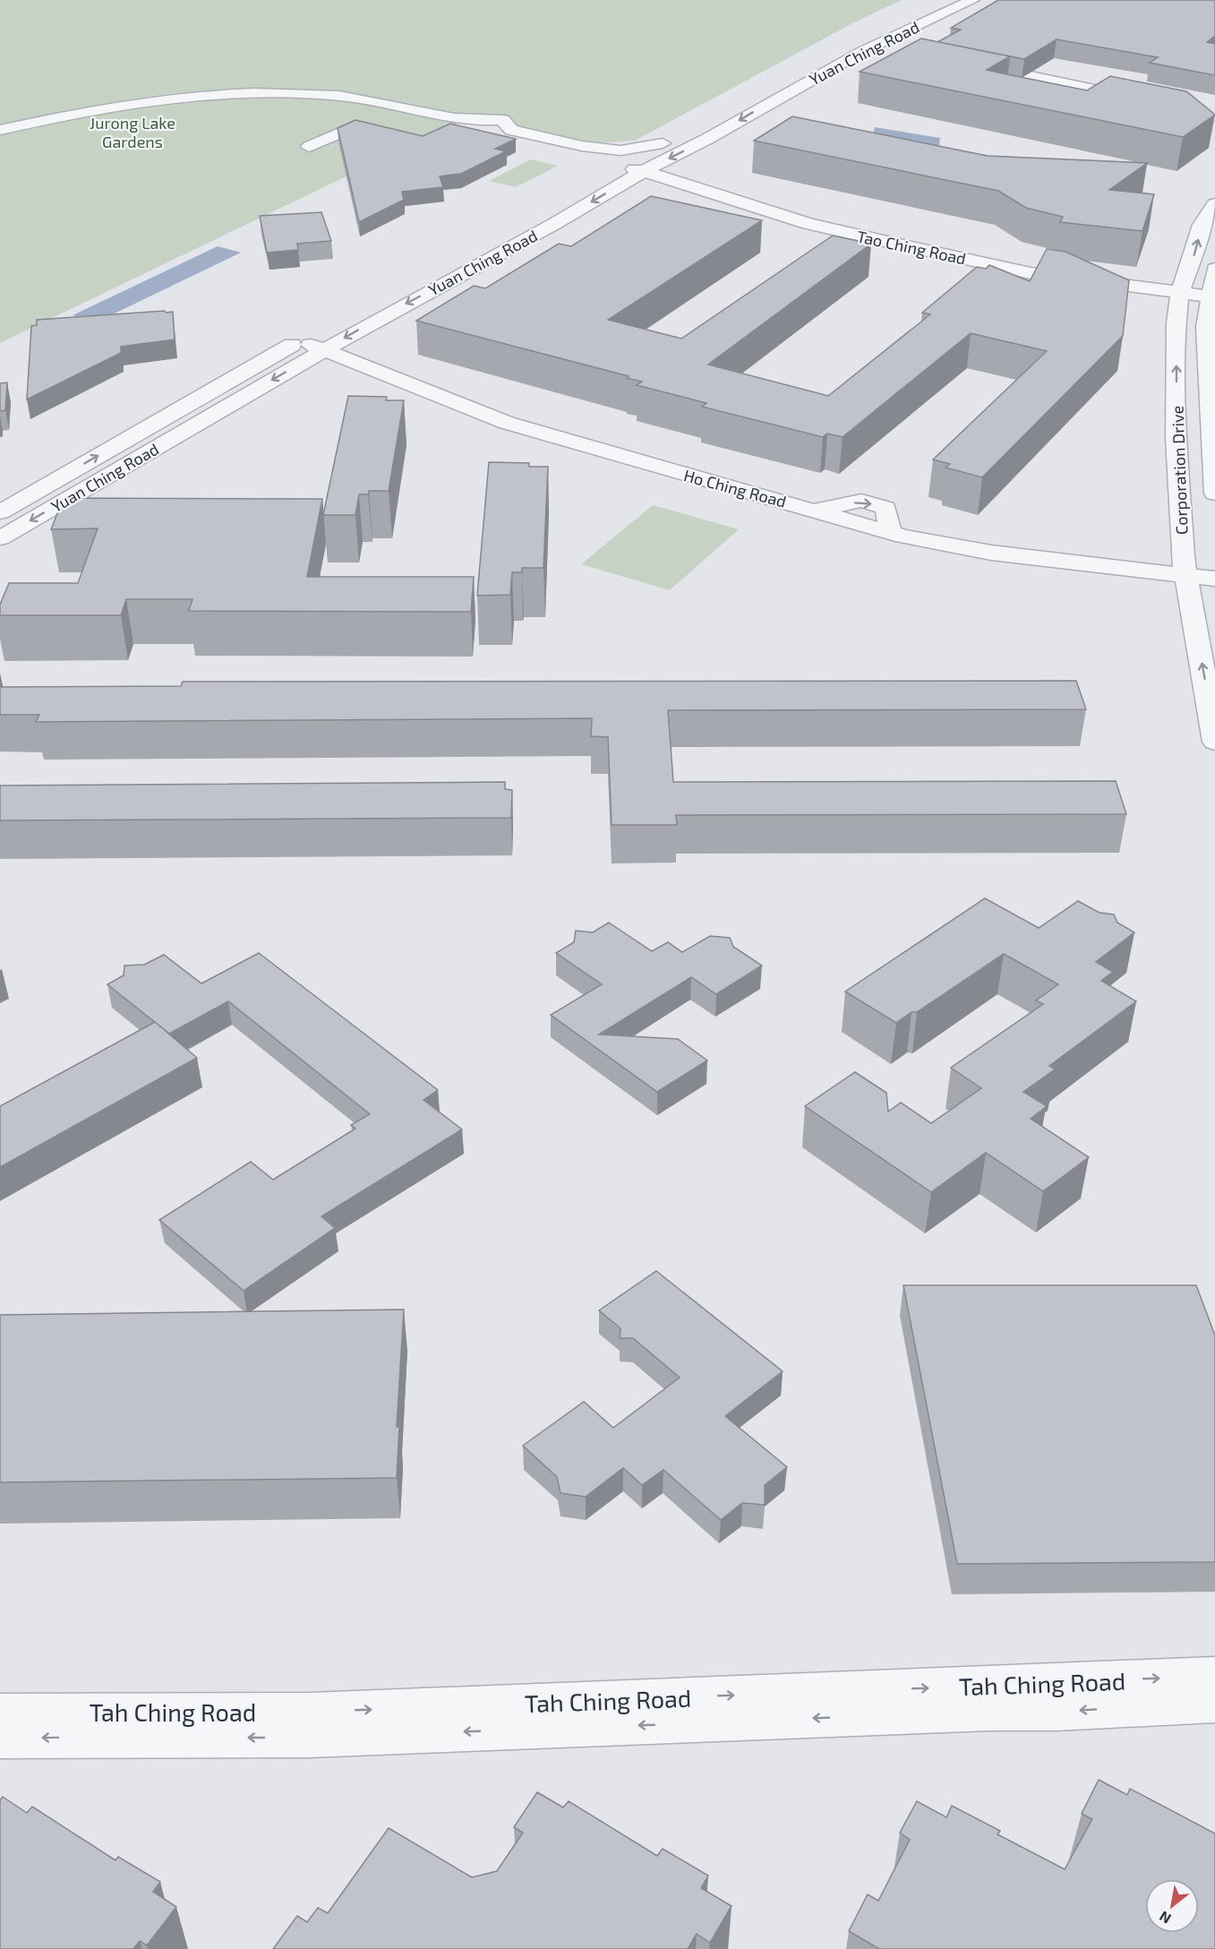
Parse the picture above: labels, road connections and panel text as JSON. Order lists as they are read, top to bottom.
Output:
{
  "streets": {
    "street": [
      "Yuan Ching Road",
      "Tao Ching Road",
      "Corporation Drive",
      "Ho Ching Road",
      "Tah Ching Road"
    ]
  },
  "crossings": [
    ["Yuan Ching Road", "Tao Ching Road"],
    ["Yuan Ching Road", "Ho Ching Road"],
    ["Tao Ching Road", "Corporation Drive"],
    ["Corporation Drive", "Ho Ching Road"]
  ],
  "parks": ["Jurong Lake Gardens"],
  "north": "bottom left"
}
